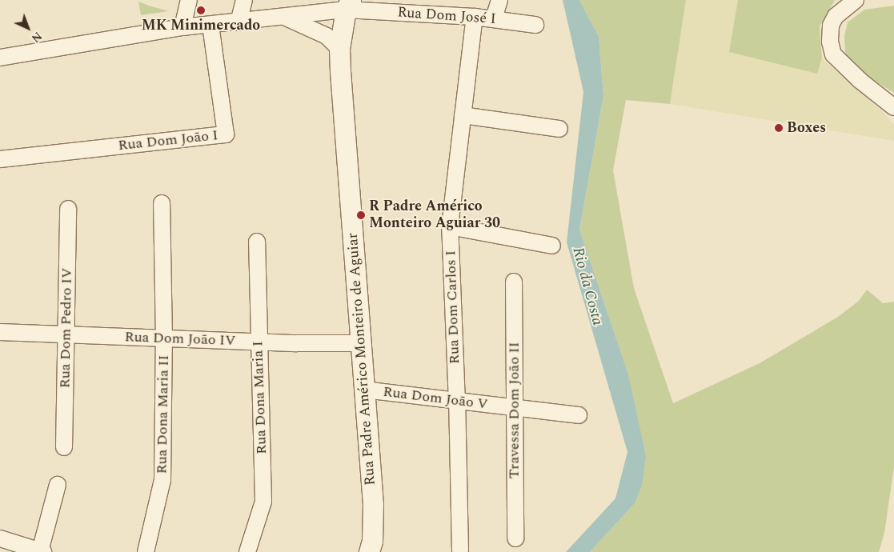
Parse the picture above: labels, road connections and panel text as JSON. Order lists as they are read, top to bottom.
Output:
{
  "streets": {
    "street": [
      "Rua Dom José I",
      "Rua Dom João I",
      "Rua Dom Carlos I",
      "Rua Dom Pedro IV",
      "Rua Dom João IV",
      "Rua Padre Américo Monteiro de Aguiar",
      "Rua Dona Maria I",
      "Rua Dom João V",
      "Travessa Dom João II",
      "Rua Dona Maria II"
    ]
  },
  "crossings": [
    ["Rua Dom José I", "Rua Dom João I"],
    ["Rua Dom José I", "Rua Dom Carlos I"],
    ["Rua Dom José I", "Rua Padre Américo Monteiro de Aguiar"],
    ["Rua Dom Carlos I", "Rua Dom João V"],
    ["Rua Dom Pedro IV", "Rua Dom João IV"],
    ["Rua Dom João IV", "Rua Padre Américo Monteiro de Aguiar"],
    ["Rua Dom João IV", "Rua Dona Maria I"],
    ["Rua Dom João IV", "Rua Dona Maria II"],
    ["Rua Padre Américo Monteiro de Aguiar", "Rua Dom João V"],
    ["Rua Dom João V", "Travessa Dom João II"]
  ],
  "water": ["Rio da Costa"],
  "places": ["MK Minimercado", "Boxes", "R Padre Américo Monteiro Aguiar 30"],
  "north": "bottom right"
}
